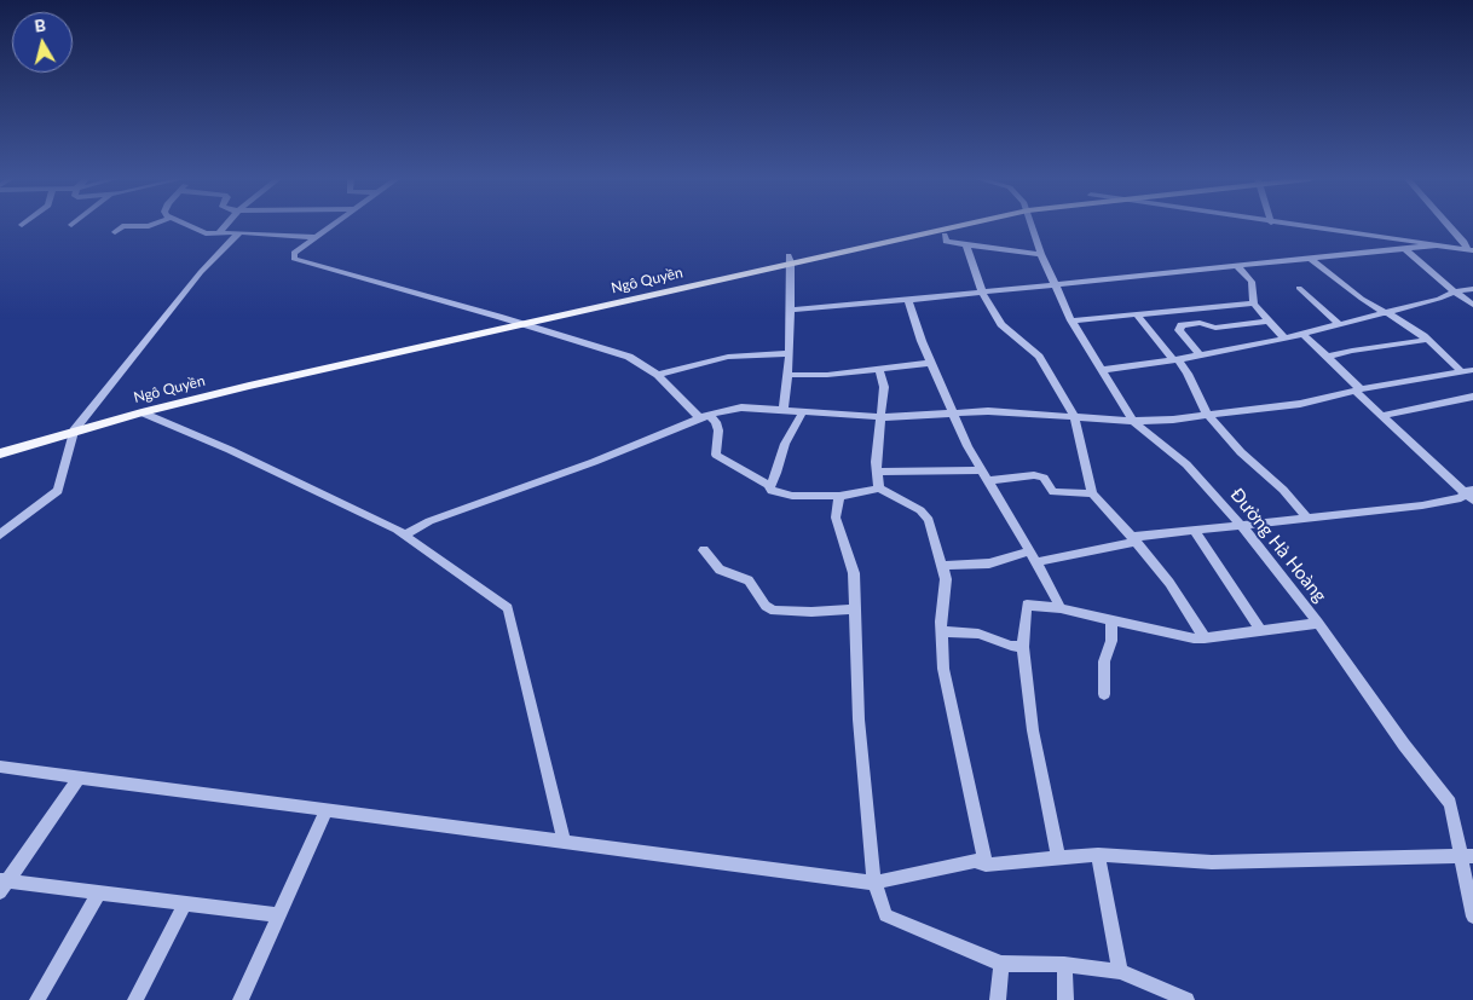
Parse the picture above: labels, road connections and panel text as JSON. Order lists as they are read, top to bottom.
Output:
{
  "streets": {
    "main road": ["Ngô Quyền"],
    "street": ["Đường Hà Hoàng"]
  },
  "north": "top"
}
